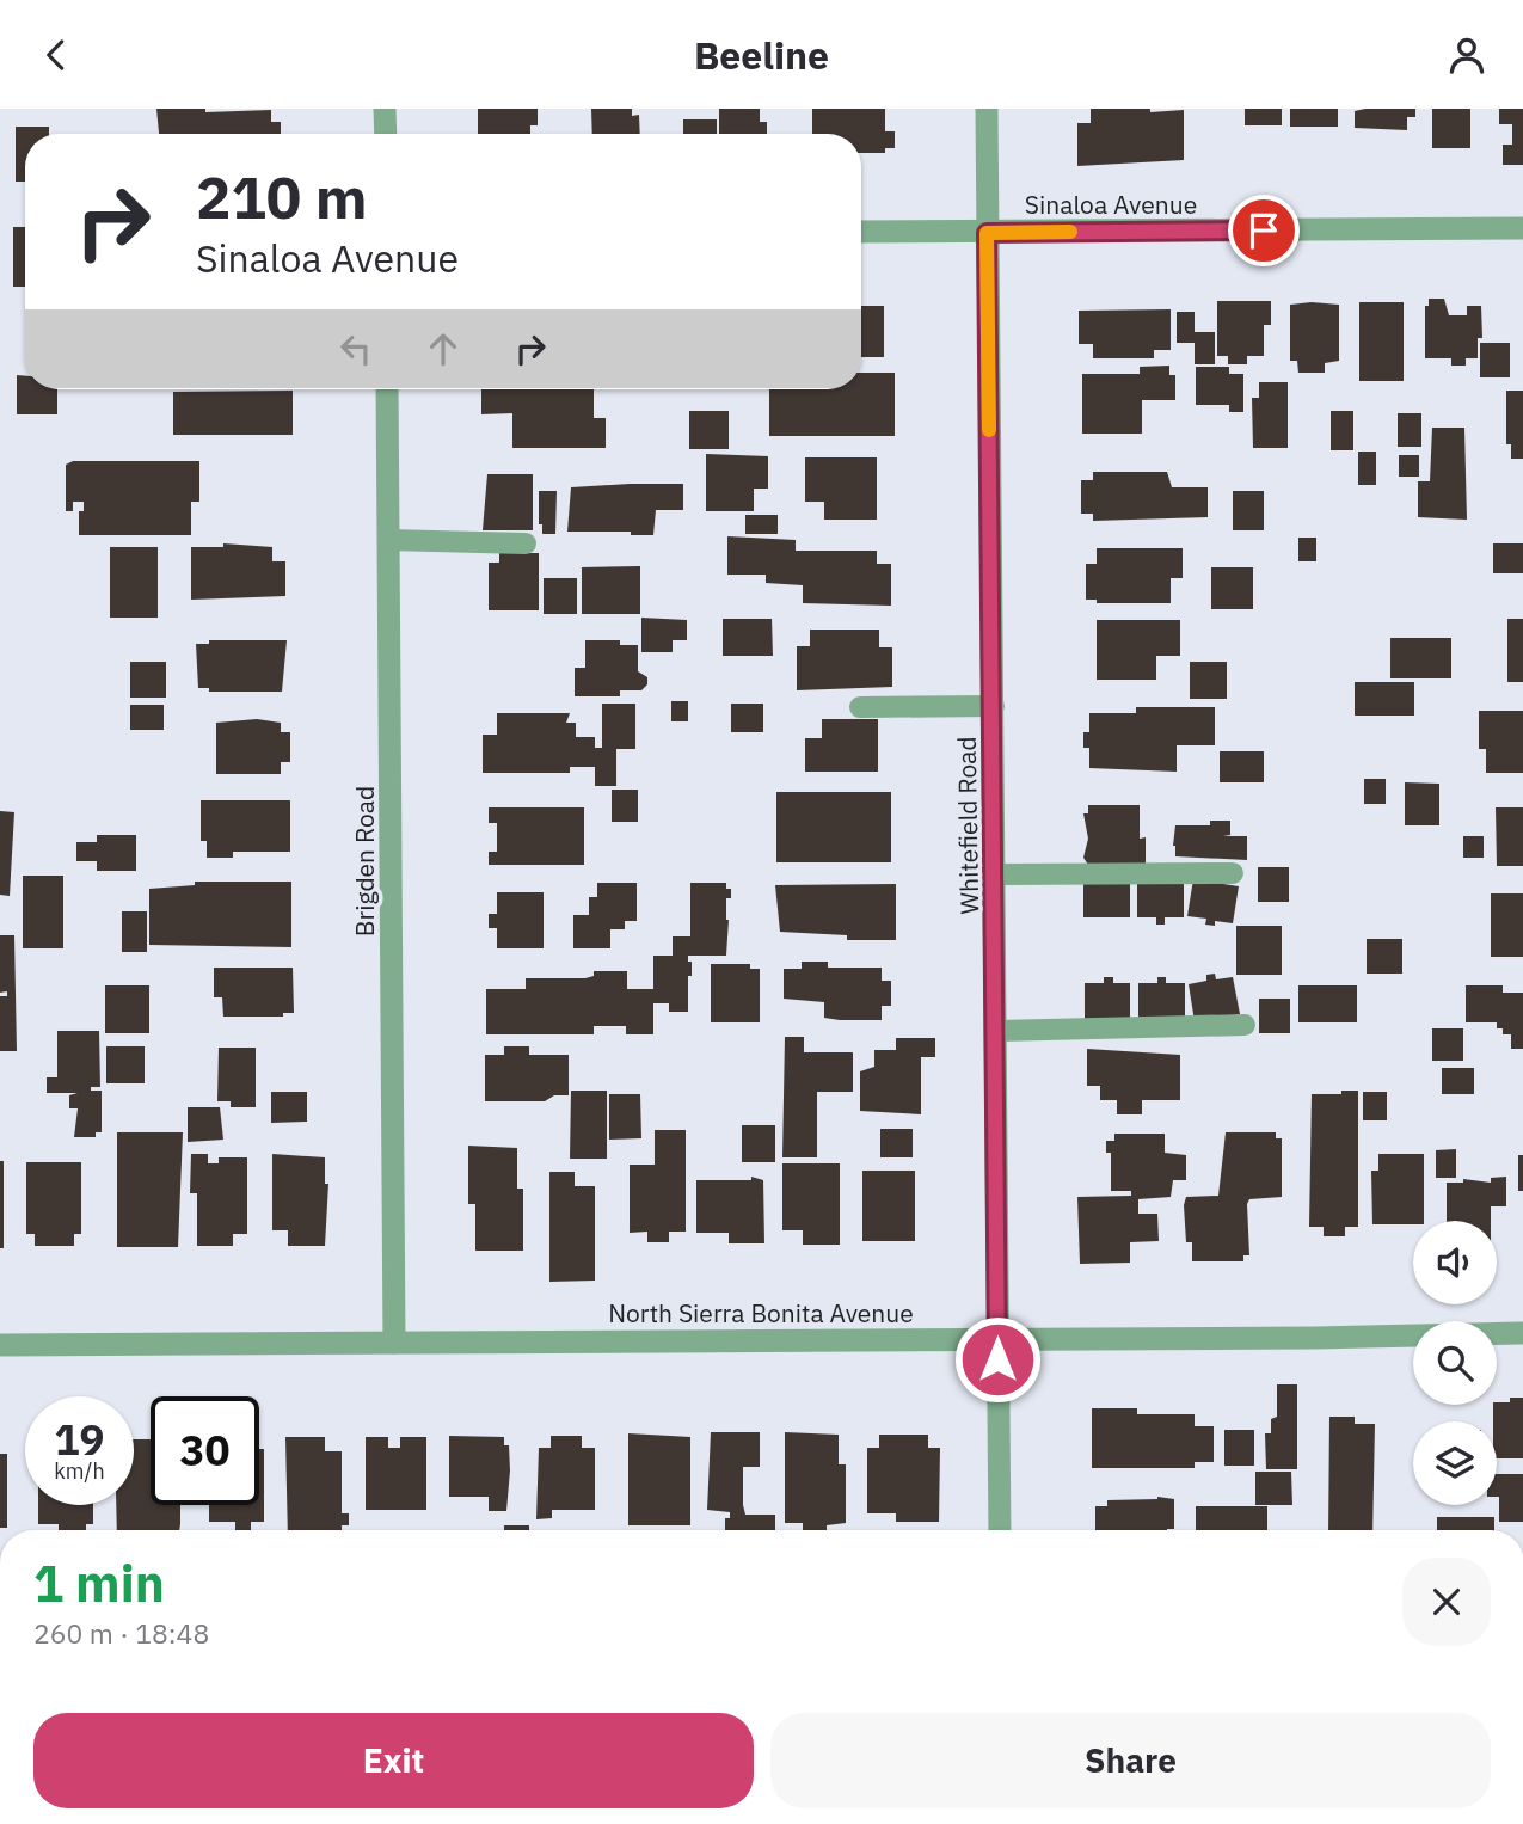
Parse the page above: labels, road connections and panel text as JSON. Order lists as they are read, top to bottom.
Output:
{
  "streets": {
    "street": [
      "Sinaloa Avenue",
      "Whitefield Road",
      "Brigden Road",
      "North Sierra Bonita Avenue"
    ]
  },
  "crossings": [
    ["Sinaloa Avenue", "Whitefield Road"],
    ["Whitefield Road", "North Sierra Bonita Avenue"],
    ["Brigden Road", "North Sierra Bonita Avenue"]
  ],
  "page": {
    "header": "Beeline",
    "turn": ["210 m", "Sinaloa Avenue"],
    "speed": "19 km/h",
    "limit": "30",
    "heading": ["1 min", "260 m · 18:48"],
    "buttons": ["Exit", "Share"]
  }
}
